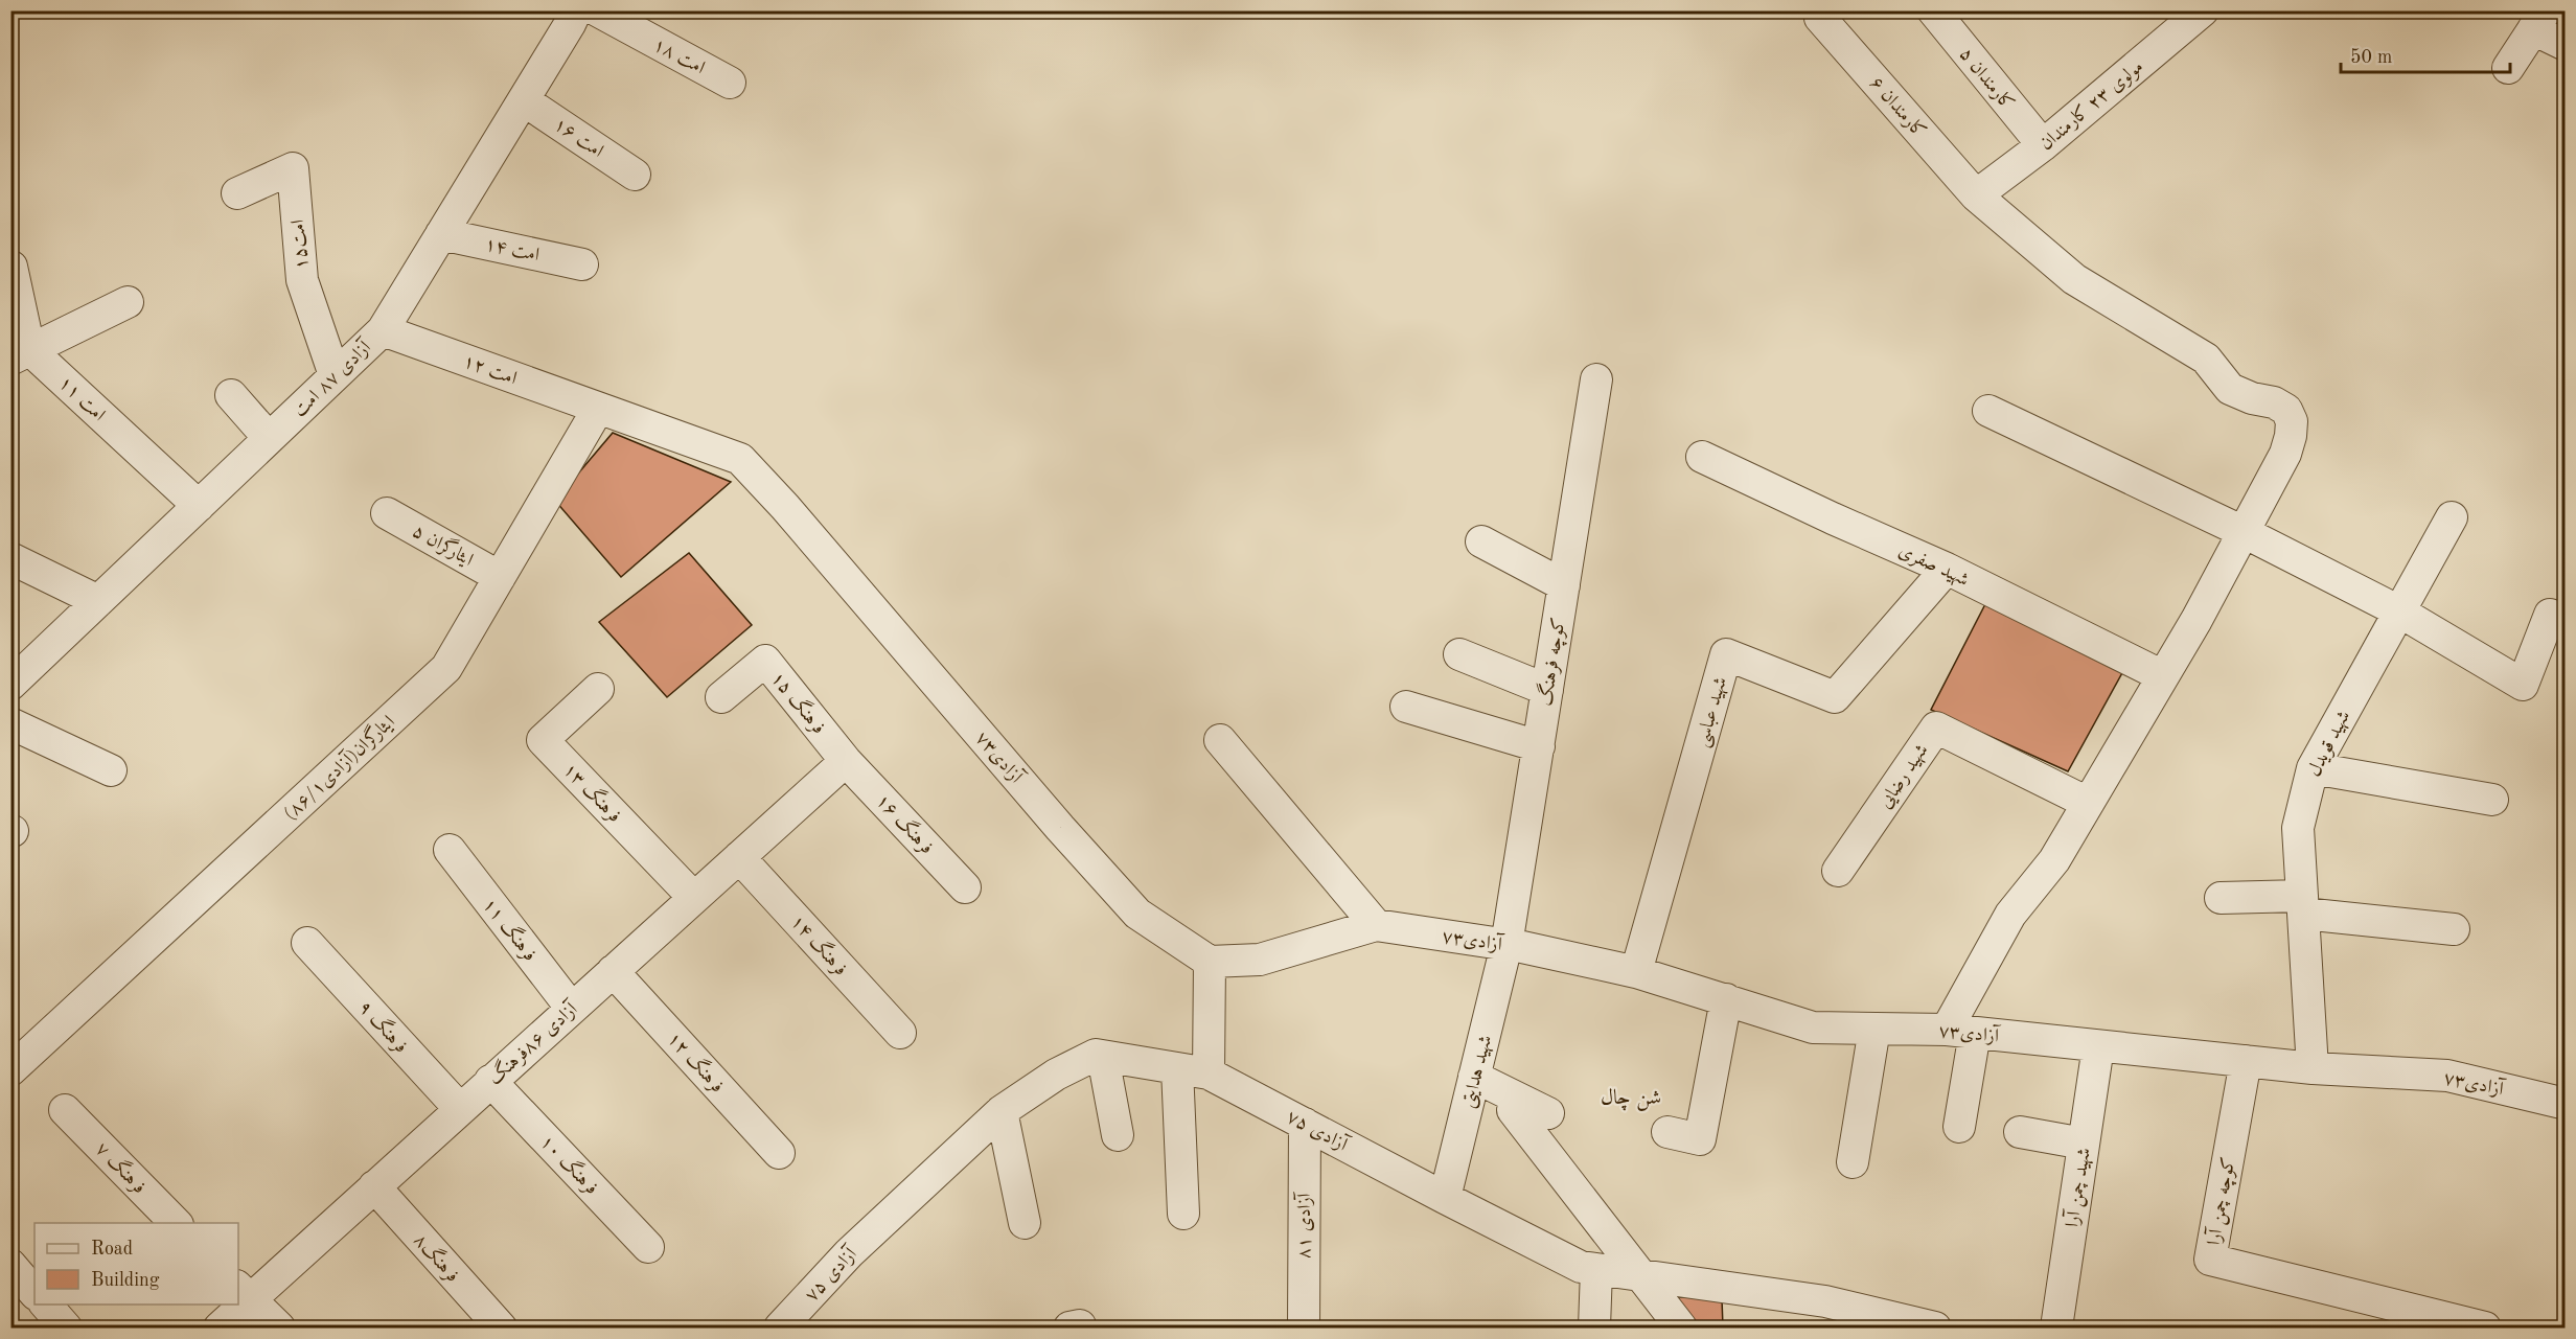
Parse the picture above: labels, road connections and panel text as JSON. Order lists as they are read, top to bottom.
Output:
{
  "streets": {
    "street": [
      "امت ۱۸",
      "کارمندان ۵",
      "مولوی ۲۳ کارمندان",
      "کارمندان ۶",
      "امت ۱۶",
      "امت۱۵",
      "امت ۱۴",
      "امت ۱۲",
      "آزادی ۸۷ امت",
      "امت ۱۱",
      "ایثارگران ۵",
      "شهید صفری",
      "کوچه فرهنگ",
      "فرهنگ ۱۵",
      "شهید عباسی",
      "شهید قویدل",
      "آزادی۷۳",
      "ایثارگران(آزادی۸۶/۱)",
      "شهید رضایی",
      "فرهنگ ۱۳",
      "فرهنگ ۱۶",
      "فرهنگ ۱۱",
      "فرهنگ ۱۴",
      "فرهنگ ۹",
      "آزادی ۸۶فرهنگ",
      "فرهنگ ۱۲",
      "شهید هدایتی",
      "آزادی ۷۵",
      "فرهنگ ۱۰",
      "فرهنگ ۷",
      "شهید چمن آرا",
      "کوچه چمن آرا",
      "آزادی ۸۱",
      "فرهنگ۸"
    ]
  },
  "crossings": [
    ["کارمندان ۵", "مولوی ۲۳ کارمندان"],
    ["مولوی ۲۳ کارمندان", "کارمندان ۶"],
    ["کارمندان ۶", "شهید صفری"],
    ["کارمندان ۶", "آزادی۷۳"],
    ["کارمندان ۶", "شهید رضایی"],
    ["امت ۱۶", "آزادی ۸۷ امت"],
    ["امت۱۵", "آزادی ۸۷ امت"],
    ["امت ۱۴", "آزادی ۸۷ امت"],
    ["امت ۱۲", "آزادی ۸۷ امت"],
    ["امت ۱۲", "آزادی۷۳"],
    ["امت ۱۲", "ایثارگران(آزادی۸۶/۱)"],
    ["آزادی ۸۷ امت", "امت ۱۱"],
    ["ایثارگران ۵", "ایثارگران(آزادی۸۶/۱)"],
    ["شهید صفری", "شهید عباسی"],
    ["کوچه فرهنگ", "آزادی۷۳"],
    ["کوچه فرهنگ", "شهید هدایتی"],
    ["فرهنگ ۱۵", "فرهنگ ۱۶"],
    ["فرهنگ ۱۵", "آزادی ۸۶فرهنگ"],
    ["شهید عباسی", "آزادی۷۳"],
    ["شهید قویدل", "آزادی۷۳"],
    ["آزادی۷۳", "ایثارگران(آزادی۸۶/۱)"],
    ["آزادی۷۳", "شهید هدایتی"],
    ["آزادی۷۳", "شهید چمن آرا"],
    ["آزادی۷۳", "کوچه چمن آرا"],
    ["فرهنگ ۱۳", "آزادی ۸۶فرهنگ"],
    ["فرهنگ ۱۶", "آزادی ۸۶فرهنگ"],
    ["فرهنگ ۱۱", "آزادی ۸۶فرهنگ"],
    ["فرهنگ ۱۴", "آزادی ۸۶فرهنگ"],
    ["فرهنگ ۹", "آزادی ۸۶فرهنگ"],
    ["آزادی ۸۶فرهنگ", "فرهنگ ۱۲"],
    ["آزادی ۸۶فرهنگ", "فرهنگ ۱۰"],
    ["آزادی ۸۶فرهنگ", "فرهنگ۸"],
    ["شهید هدایتی", "آزادی ۷۵"],
    ["آزادی ۷۵", "آزادی ۸۱"]
  ],
  "districts": ["شن چال"],
  "legend": ["Road", "Building"],
  "scale_bar": "50 m"
}
